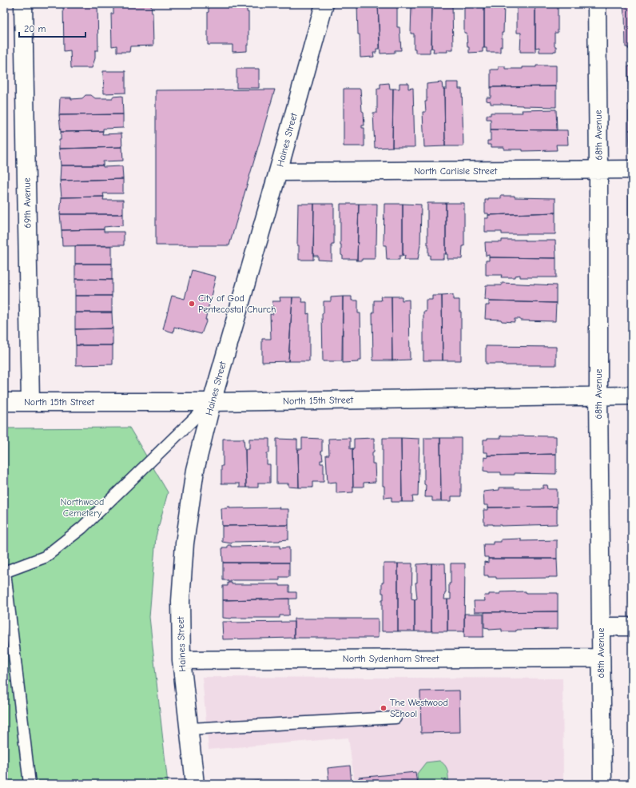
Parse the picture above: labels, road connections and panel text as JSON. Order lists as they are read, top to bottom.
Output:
{
  "streets": {
    "street": [
      "68th Avenue",
      "Haines Street",
      "North Carlisle Street",
      "69th Avenue",
      "North 15th Street",
      "North Sydenham Street"
    ]
  },
  "crossings": [
    ["68th Avenue", "North Carlisle Street"],
    ["68th Avenue", "North 15th Street"],
    ["68th Avenue", "North Sydenham Street"],
    ["Haines Street", "North Carlisle Street"],
    ["Haines Street", "North 15th Street"],
    ["Haines Street", "North Sydenham Street"],
    ["69th Avenue", "North 15th Street"]
  ],
  "parks": ["Northwood Cemetery"],
  "places": ["City of God Pentecostal Church", "The Westwood School"],
  "scale_bar": "20 m"
}
